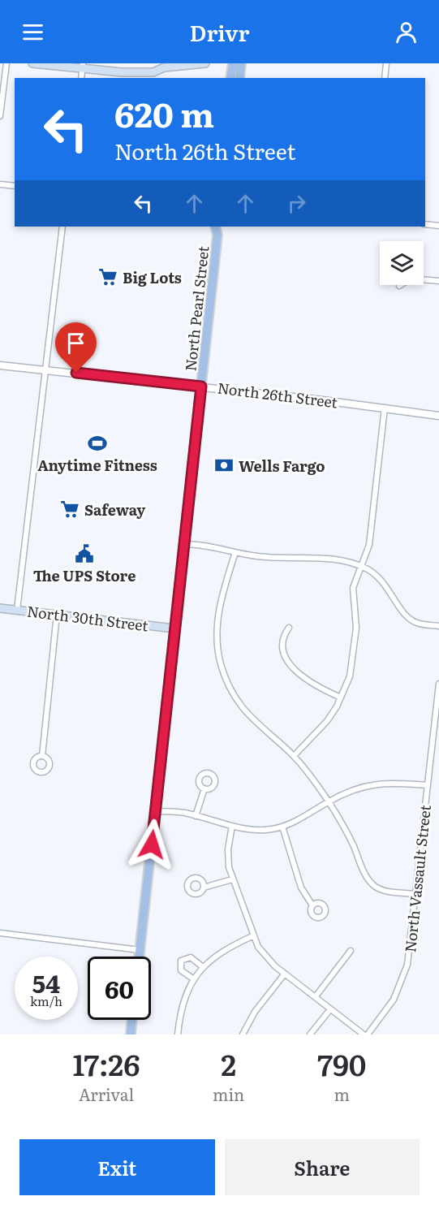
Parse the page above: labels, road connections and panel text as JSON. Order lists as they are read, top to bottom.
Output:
{
  "streets": {
    "main road": ["North Pearl Street", "North 30th Street"],
    "street": ["North 26th Street", "North Vassault Street"]
  },
  "crossings": [
    ["North Pearl Street", "North 26th Street"],
    ["North Pearl Street", "North 30th Street"]
  ],
  "places": {
    "supermarket": ["Big Lots", "Safeway"],
    "sports": ["Anytime Fitness"],
    "bank": ["Wells Fargo"],
    "public building": ["The UPS Store"]
  },
  "page": {
    "header": "Drivr",
    "turn": ["620 m", "North 26th Street"],
    "speed": "54 km/h",
    "limit": "60",
    "eta": [
      "17:26",
      "Arrival",
      "2",
      "min",
      "790",
      "m"
    ],
    "buttons": ["Exit", "Share"]
  }
}
